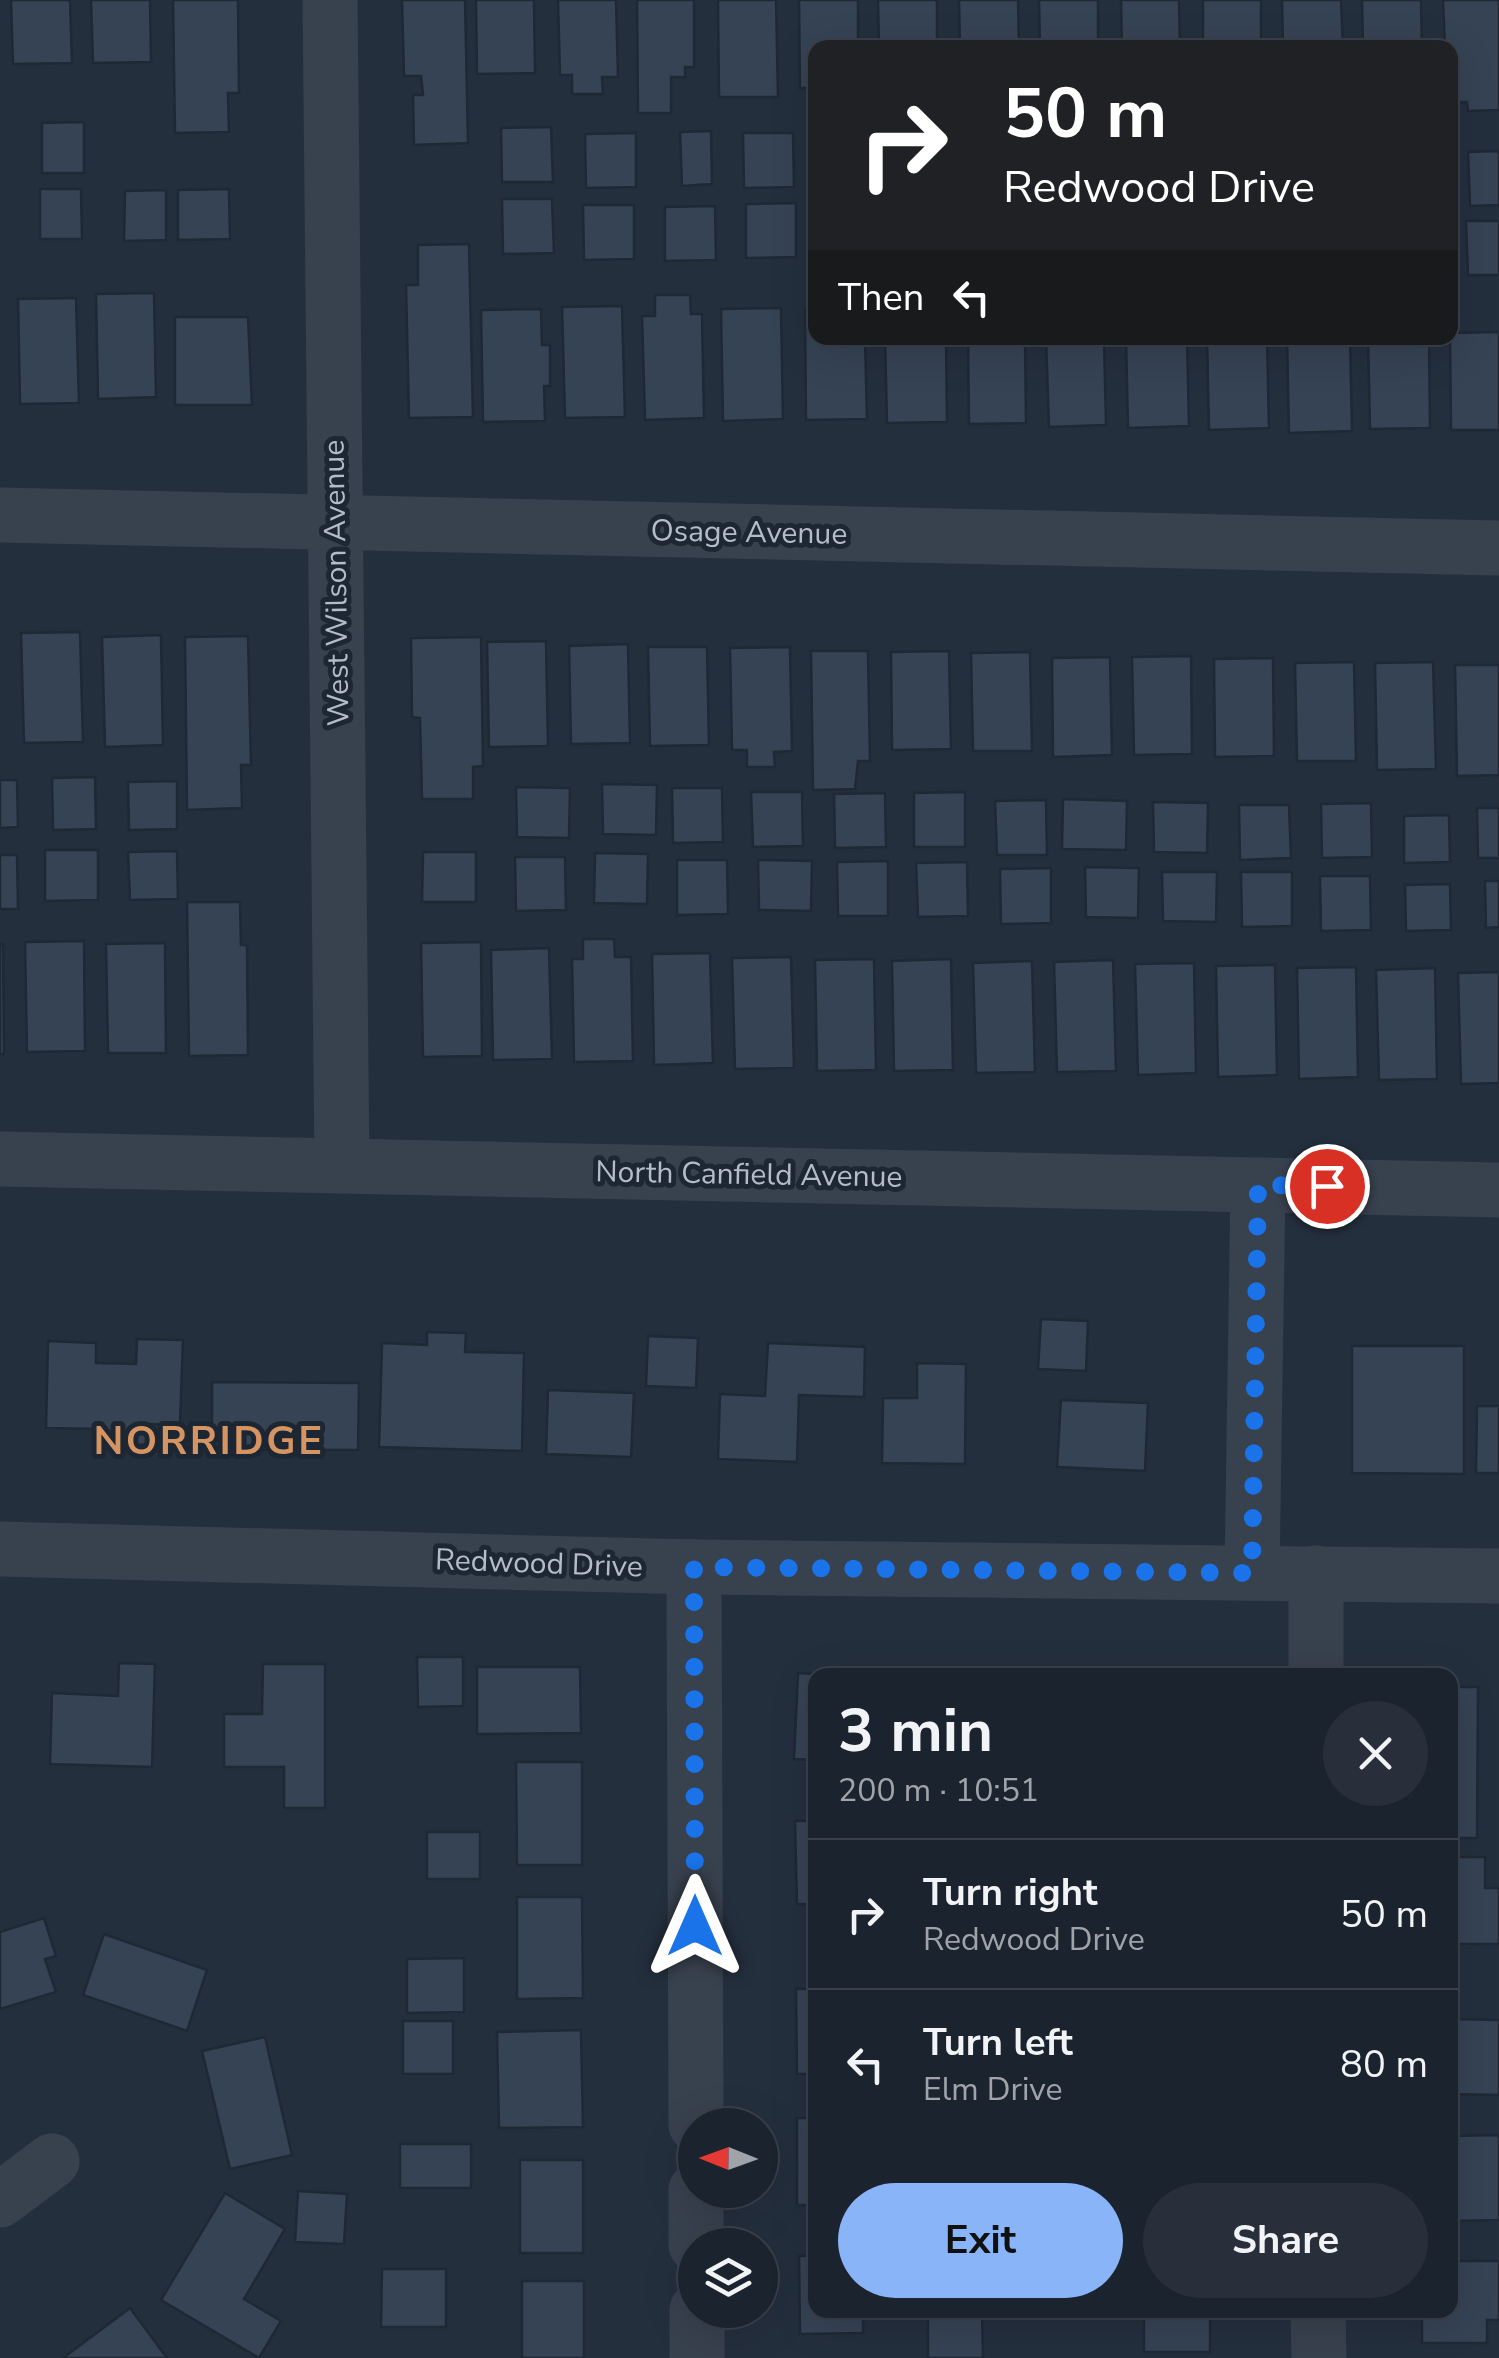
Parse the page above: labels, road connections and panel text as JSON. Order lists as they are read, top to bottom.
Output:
{
  "streets": {
    "street": [
      "Osage Avenue",
      "West Wilson Avenue",
      "North Canfield Avenue",
      "Redwood Drive"
    ]
  },
  "crossings": [
    ["Osage Avenue", "West Wilson Avenue"],
    ["West Wilson Avenue", "North Canfield Avenue"]
  ],
  "districts": ["NORRIDGE"],
  "north": "left",
  "page": {
    "turn": ["50 m", "Redwood Drive"],
    "then": "Then",
    "heading": ["3 min", "200 m · 10:51"],
    "list": [
      {
        "name": "Turn right",
        "note": "Redwood Drive",
        "value": "50 m"
      },
      {
        "name": "Turn left",
        "note": "Elm Drive",
        "value": "80 m"
      }
    ],
    "buttons": ["Exit", "Share"]
  }
}
